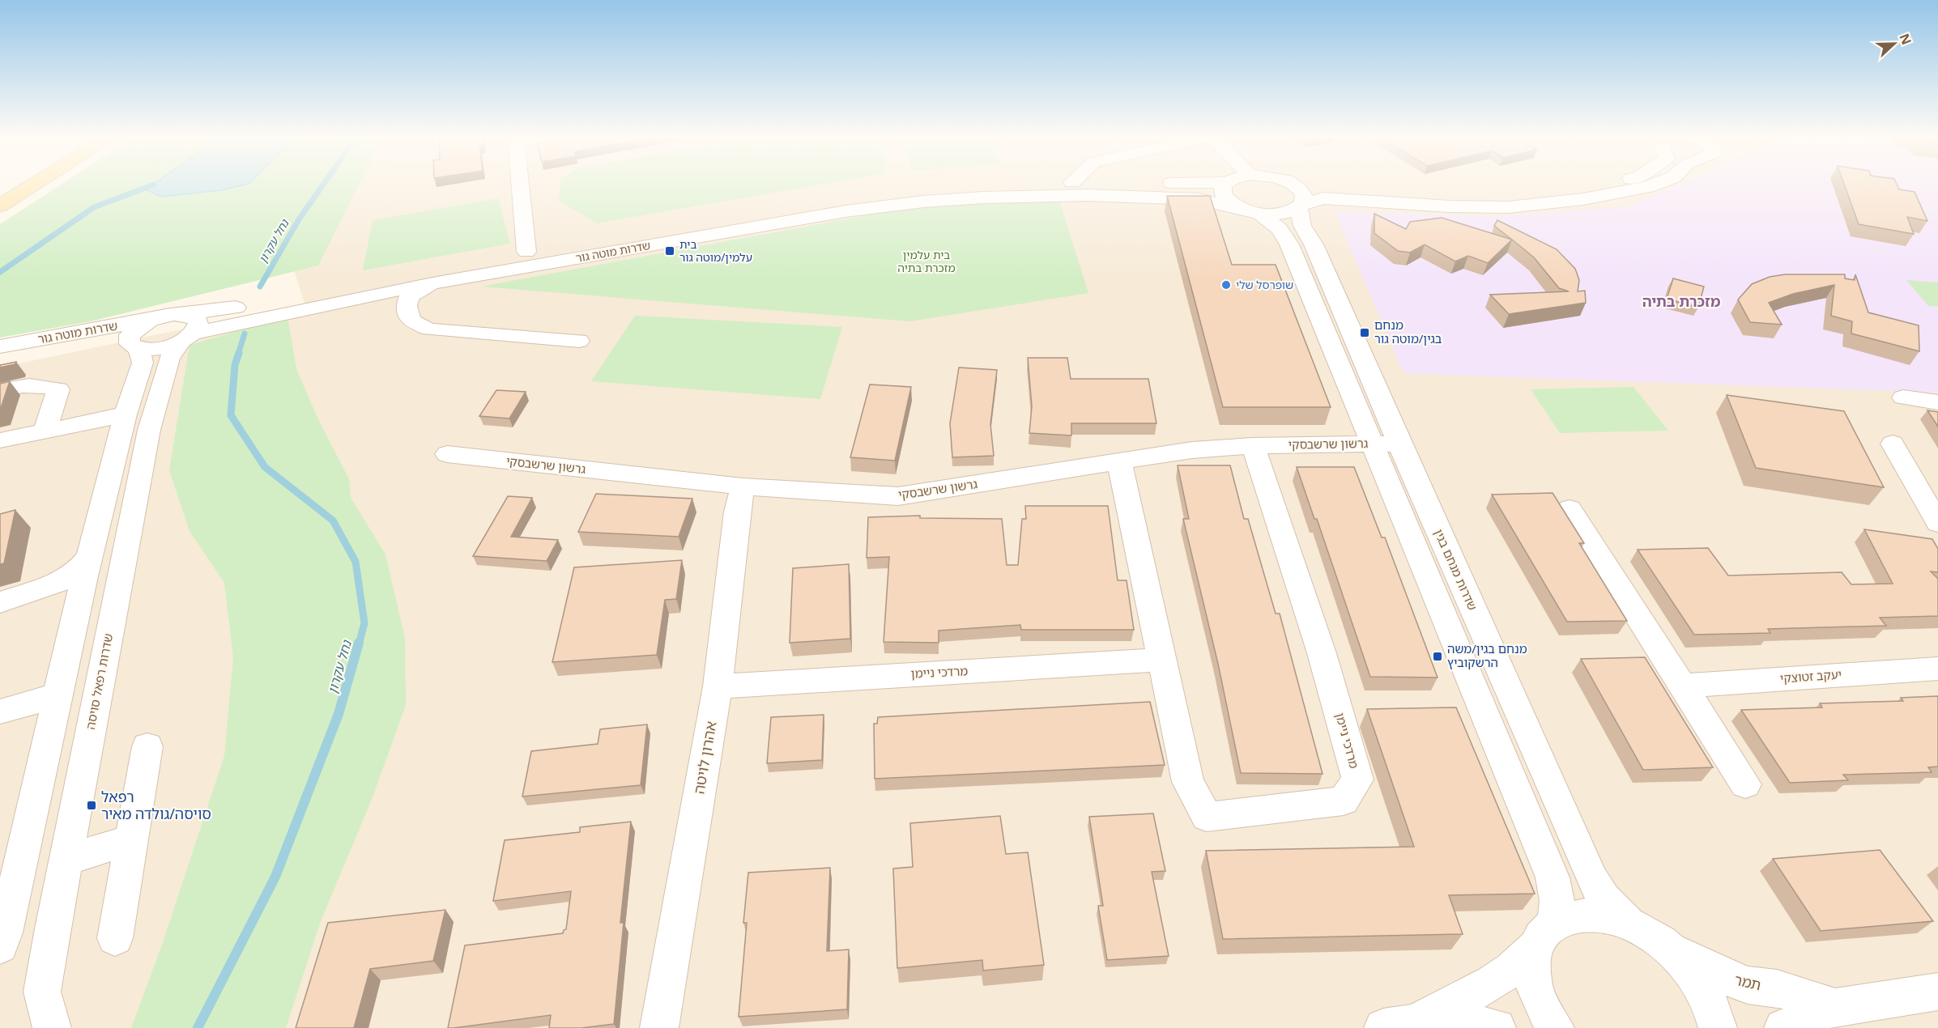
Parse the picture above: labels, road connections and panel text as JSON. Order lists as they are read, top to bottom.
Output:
{
  "streets": {
    "street": [
      "שדרות מוטה גור",
      "גרשון שרשבסקי",
      "שדרות מנחם בגין",
      "מרדכי ניימן",
      "יעקב זטוצקי",
      "שדרות רפאל סויסה",
      "אהרון לויטה",
      "תמר"
    ]
  },
  "crossings": [
    ["שדרות מוטה גור", "שדרות רפאל סויסה"],
    ["גרשון שרשבסקי", "שדרות מנחם בגין"],
    ["גרשון שרשבסקי", "מרדכי ניימן"],
    ["גרשון שרשבסקי", "אהרון לויטה"],
    ["מרדכי ניימן", "אהרון לויטה"]
  ],
  "districts": ["מזכרת בתיה"],
  "water": ["נחל עקרון"],
  "parks": ["בית עלמין מזכרת בתיה"],
  "places": {
    "transit": [
      "בית עלמין/מוטה גור",
      "מנחם בגין/מוטה גור",
      "מנחם בגין/משה הרשקוביץ",
      "רפאל סויסה/גולדה מאיר"
    ],
    "other": ["שופרסל שלי"]
  },
  "north": "right"
}
